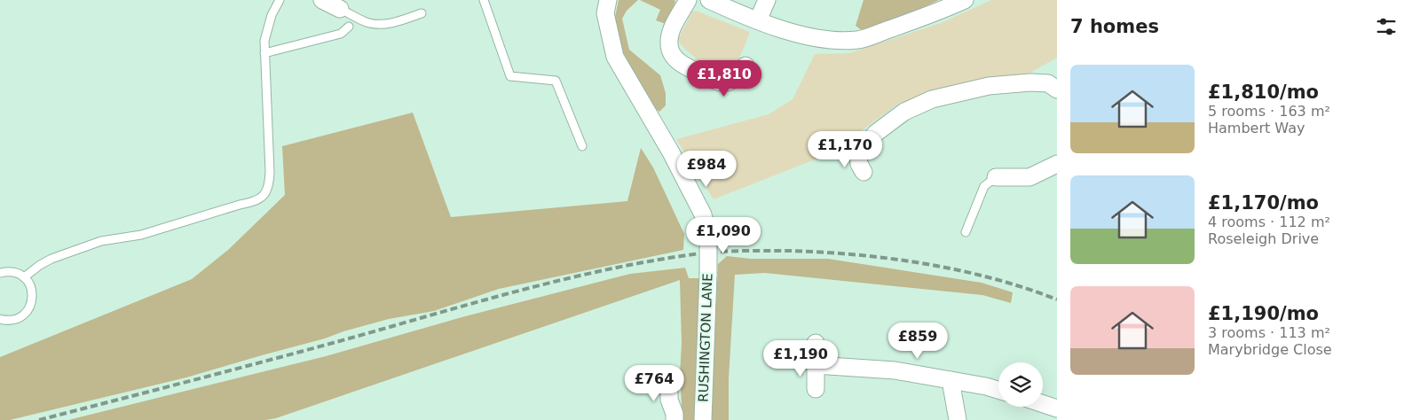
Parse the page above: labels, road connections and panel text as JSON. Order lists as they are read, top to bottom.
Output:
{
  "streets": {
    "street": ["RUSHINGTON LANE"]
  },
  "page": {
    "heading": "7 homes",
    "list": [
      {
        "name": "£1,810/mo",
        "note": "5 rooms · 163 m² · Hambert Way"
      },
      {
        "name": "£1,170/mo",
        "note": "4 rooms · 112 m² · Roseleigh Drive"
      },
      {
        "name": "£1,190/mo",
        "note": "3 rooms · 113 m² · Marybridge Close"
      }
    ],
    "price": [
      "£1,810",
      "£1,170",
      "£984",
      "£1,090",
      "£859",
      "£1,190",
      "£764"
    ]
  }
}
